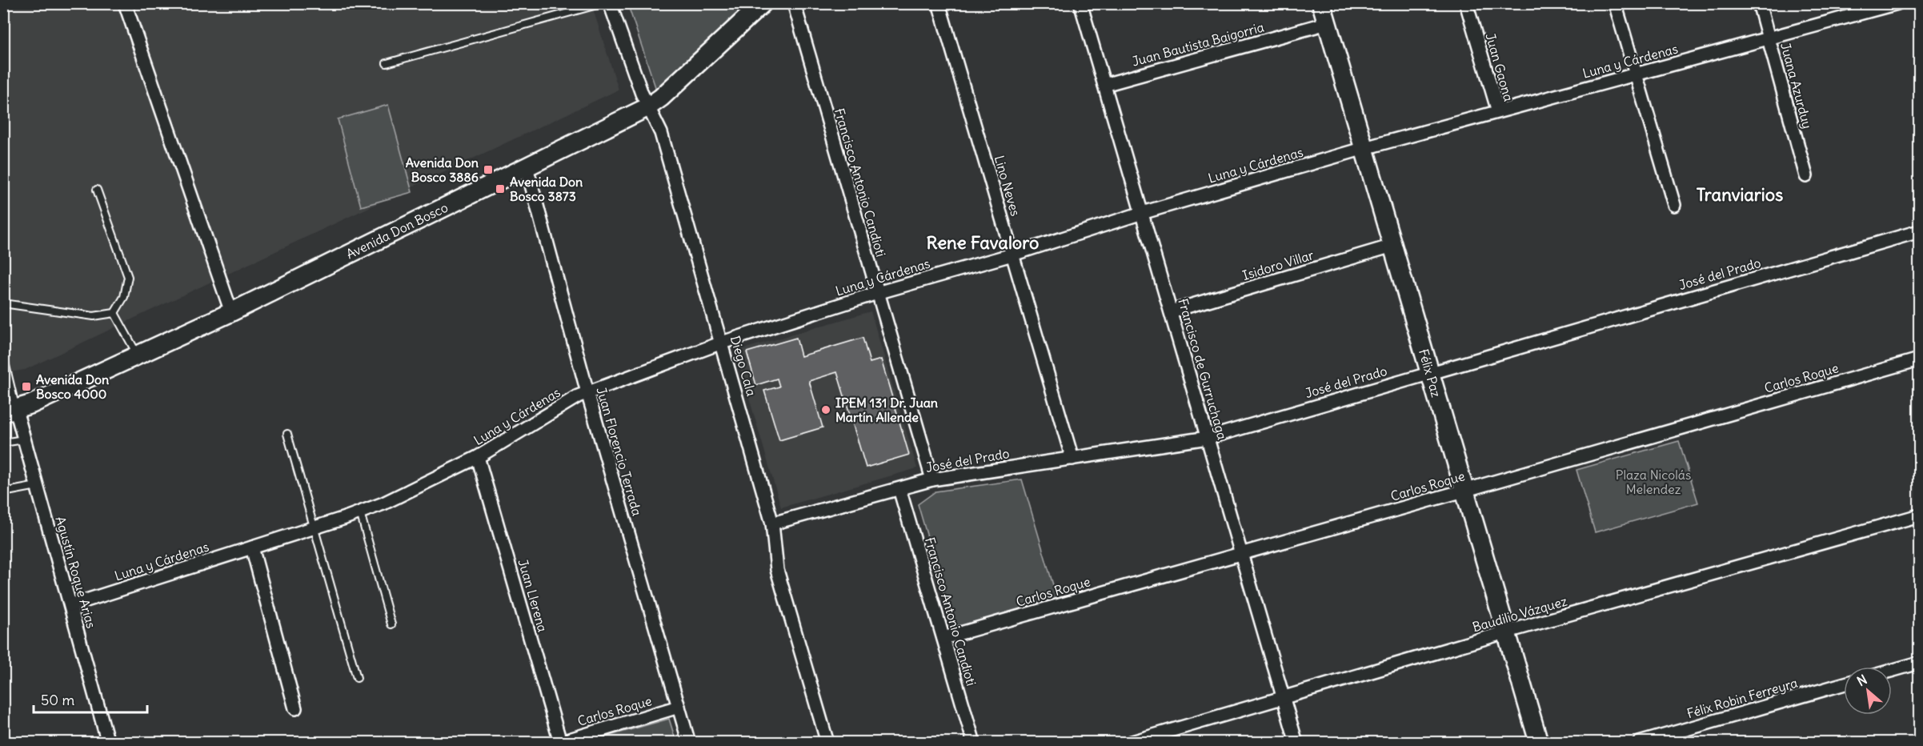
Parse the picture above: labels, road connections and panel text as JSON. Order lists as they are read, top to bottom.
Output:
{
  "streets": {
    "main road": ["Avenida Don Bosco", "Félix Paz"],
    "street": [
      "Juan Bautista Baigorria",
      "Luna y Cárdenas",
      "Juan Gaona",
      "Juana Azurduy",
      "Francisco Antonio Candioti",
      "Lino Neves",
      "Isidoro Villar",
      "José del Prado",
      "Diego Cala",
      "Francisco de Gurruchaga",
      "Carlos Roque",
      "Juan Florencio Terrada",
      "Agustín Roque Arias",
      "Juan Llerena",
      "Baudilio Vázquez",
      "Félix Robin Ferreyra"
    ]
  },
  "crossings": [
    ["Juan Bautista Baigorria", "Francisco de Gurruchaga"],
    ["Juan Bautista Baigorria", "Félix Paz"],
    ["Luna y Cárdenas", "Juan Gaona"],
    ["Luna y Cárdenas", "Juana Azurduy"],
    ["Luna y Cárdenas", "Francisco Antonio Candioti"],
    ["Luna y Cárdenas", "Lino Neves"],
    ["Luna y Cárdenas", "Diego Cala"],
    ["Luna y Cárdenas", "Francisco de Gurruchaga"],
    ["Luna y Cárdenas", "Félix Paz"],
    ["Luna y Cárdenas", "Juan Florencio Terrada"],
    ["Luna y Cárdenas", "Agustín Roque Arias"],
    ["Luna y Cárdenas", "Juan Llerena"],
    ["Francisco Antonio Candioti", "José del Prado"],
    ["Francisco Antonio Candioti", "Carlos Roque"],
    ["Lino Neves", "José del Prado"],
    ["Avenida Don Bosco", "Diego Cala"],
    ["Avenida Don Bosco", "Juan Florencio Terrada"],
    ["Avenida Don Bosco", "Agustín Roque Arias"],
    ["Isidoro Villar", "Francisco de Gurruchaga"],
    ["Isidoro Villar", "Félix Paz"],
    ["José del Prado", "Diego Cala"],
    ["José del Prado", "Francisco de Gurruchaga"],
    ["José del Prado", "Félix Paz"],
    ["Francisco de Gurruchaga", "Carlos Roque"],
    ["Francisco de Gurruchaga", "Baudilio Vázquez"],
    ["Félix Paz", "Carlos Roque"],
    ["Félix Paz", "Baudilio Vázquez"],
    ["Carlos Roque", "Juan Florencio Terrada"],
    ["Carlos Roque", "Juan Llerena"]
  ],
  "districts": ["Tranviarios", "Rene Favaloro"],
  "parks": ["Plaza Nicolás Melendez"],
  "places": {
    "transit": ["Avenida Don Bosco 3886", "Avenida Don Bosco 3873", "Avenida Don Bosco 4000"],
    "other": ["IPEM 131 Dr. Juan Martín Allende"]
  },
  "scale_bar": "50 m",
  "north": "top left"
}
